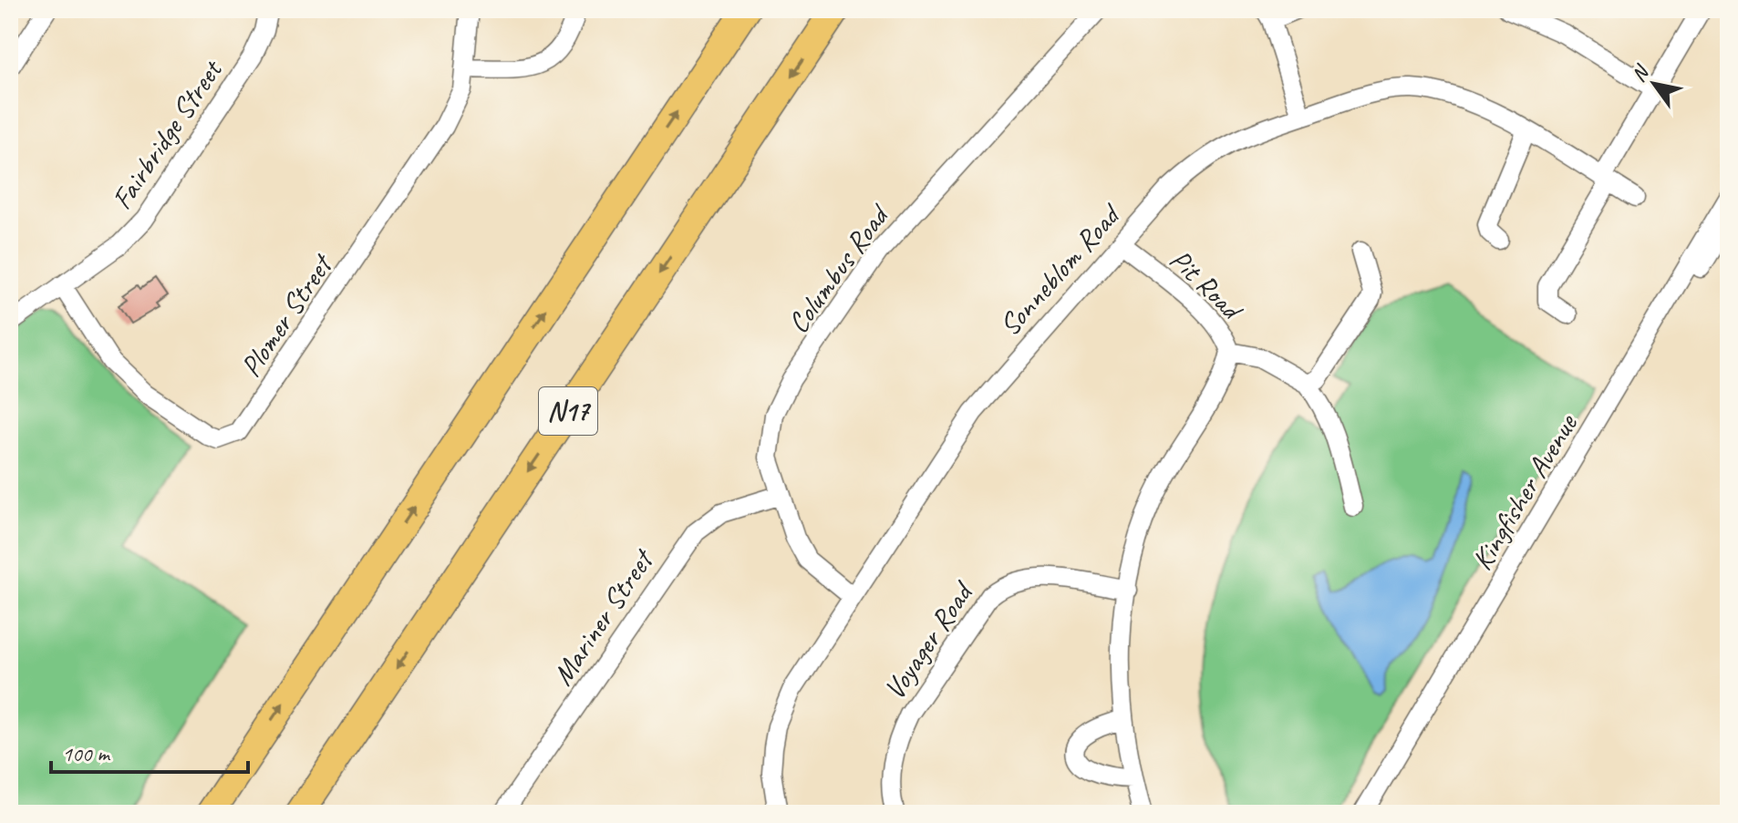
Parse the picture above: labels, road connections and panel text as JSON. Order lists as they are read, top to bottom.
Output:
{
  "streets": {
    "highway": ["N17"],
    "street": [
      "Fairbridge Street",
      "Columbus Road",
      "Sonneblom Road",
      "Pit Road",
      "Plomer Street",
      "Kingfisher Avenue",
      "Mariner Street",
      "Voyager Road"
    ]
  },
  "crossings": [
    ["Fairbridge Street", "Plomer Street"],
    ["Columbus Road", "Sonneblom Road"],
    ["Columbus Road", "Mariner Street"],
    ["Sonneblom Road", "Pit Road"]
  ],
  "scale_bar": "100 m",
  "north": "top left"
}
